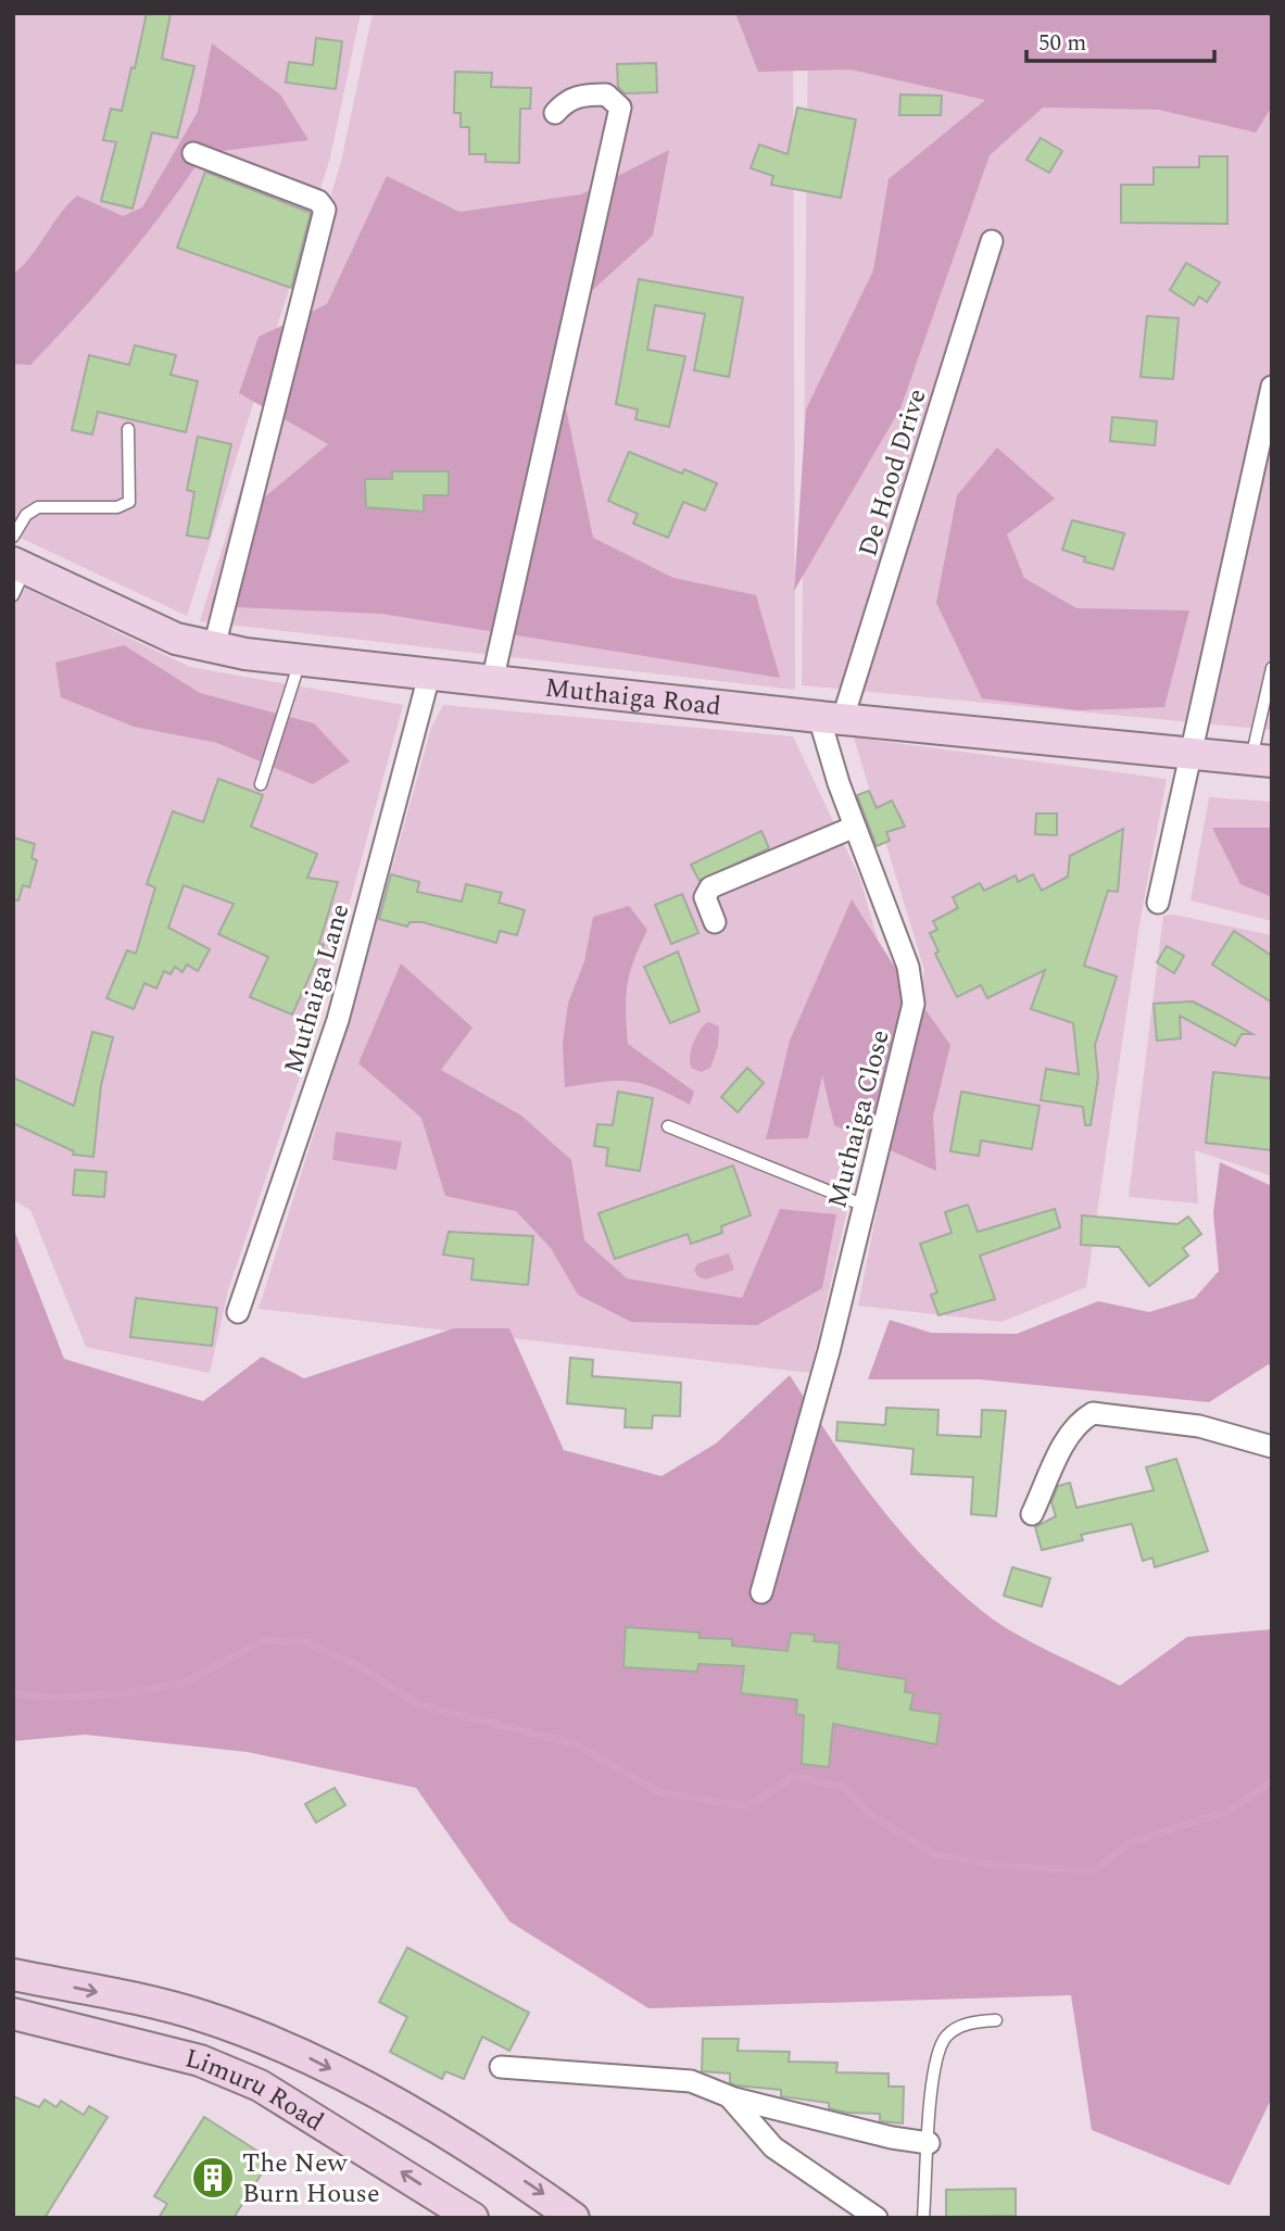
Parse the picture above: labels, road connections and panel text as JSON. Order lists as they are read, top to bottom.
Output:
{
  "streets": {
    "main road": ["Muthaiga Road", "Limuru Road"],
    "street": ["De Hood Drive", "Muthaiga Lane", "Muthaiga Close"]
  },
  "crossings": [
    ["De Hood Drive", "Muthaiga Road"],
    ["De Hood Drive", "Muthaiga Close"],
    ["Muthaiga Road", "Muthaiga Lane"],
    ["Muthaiga Road", "Muthaiga Close"]
  ],
  "places": {
    "building": ["The New Burn House"]
  },
  "scale_bar": "50 m"
}
